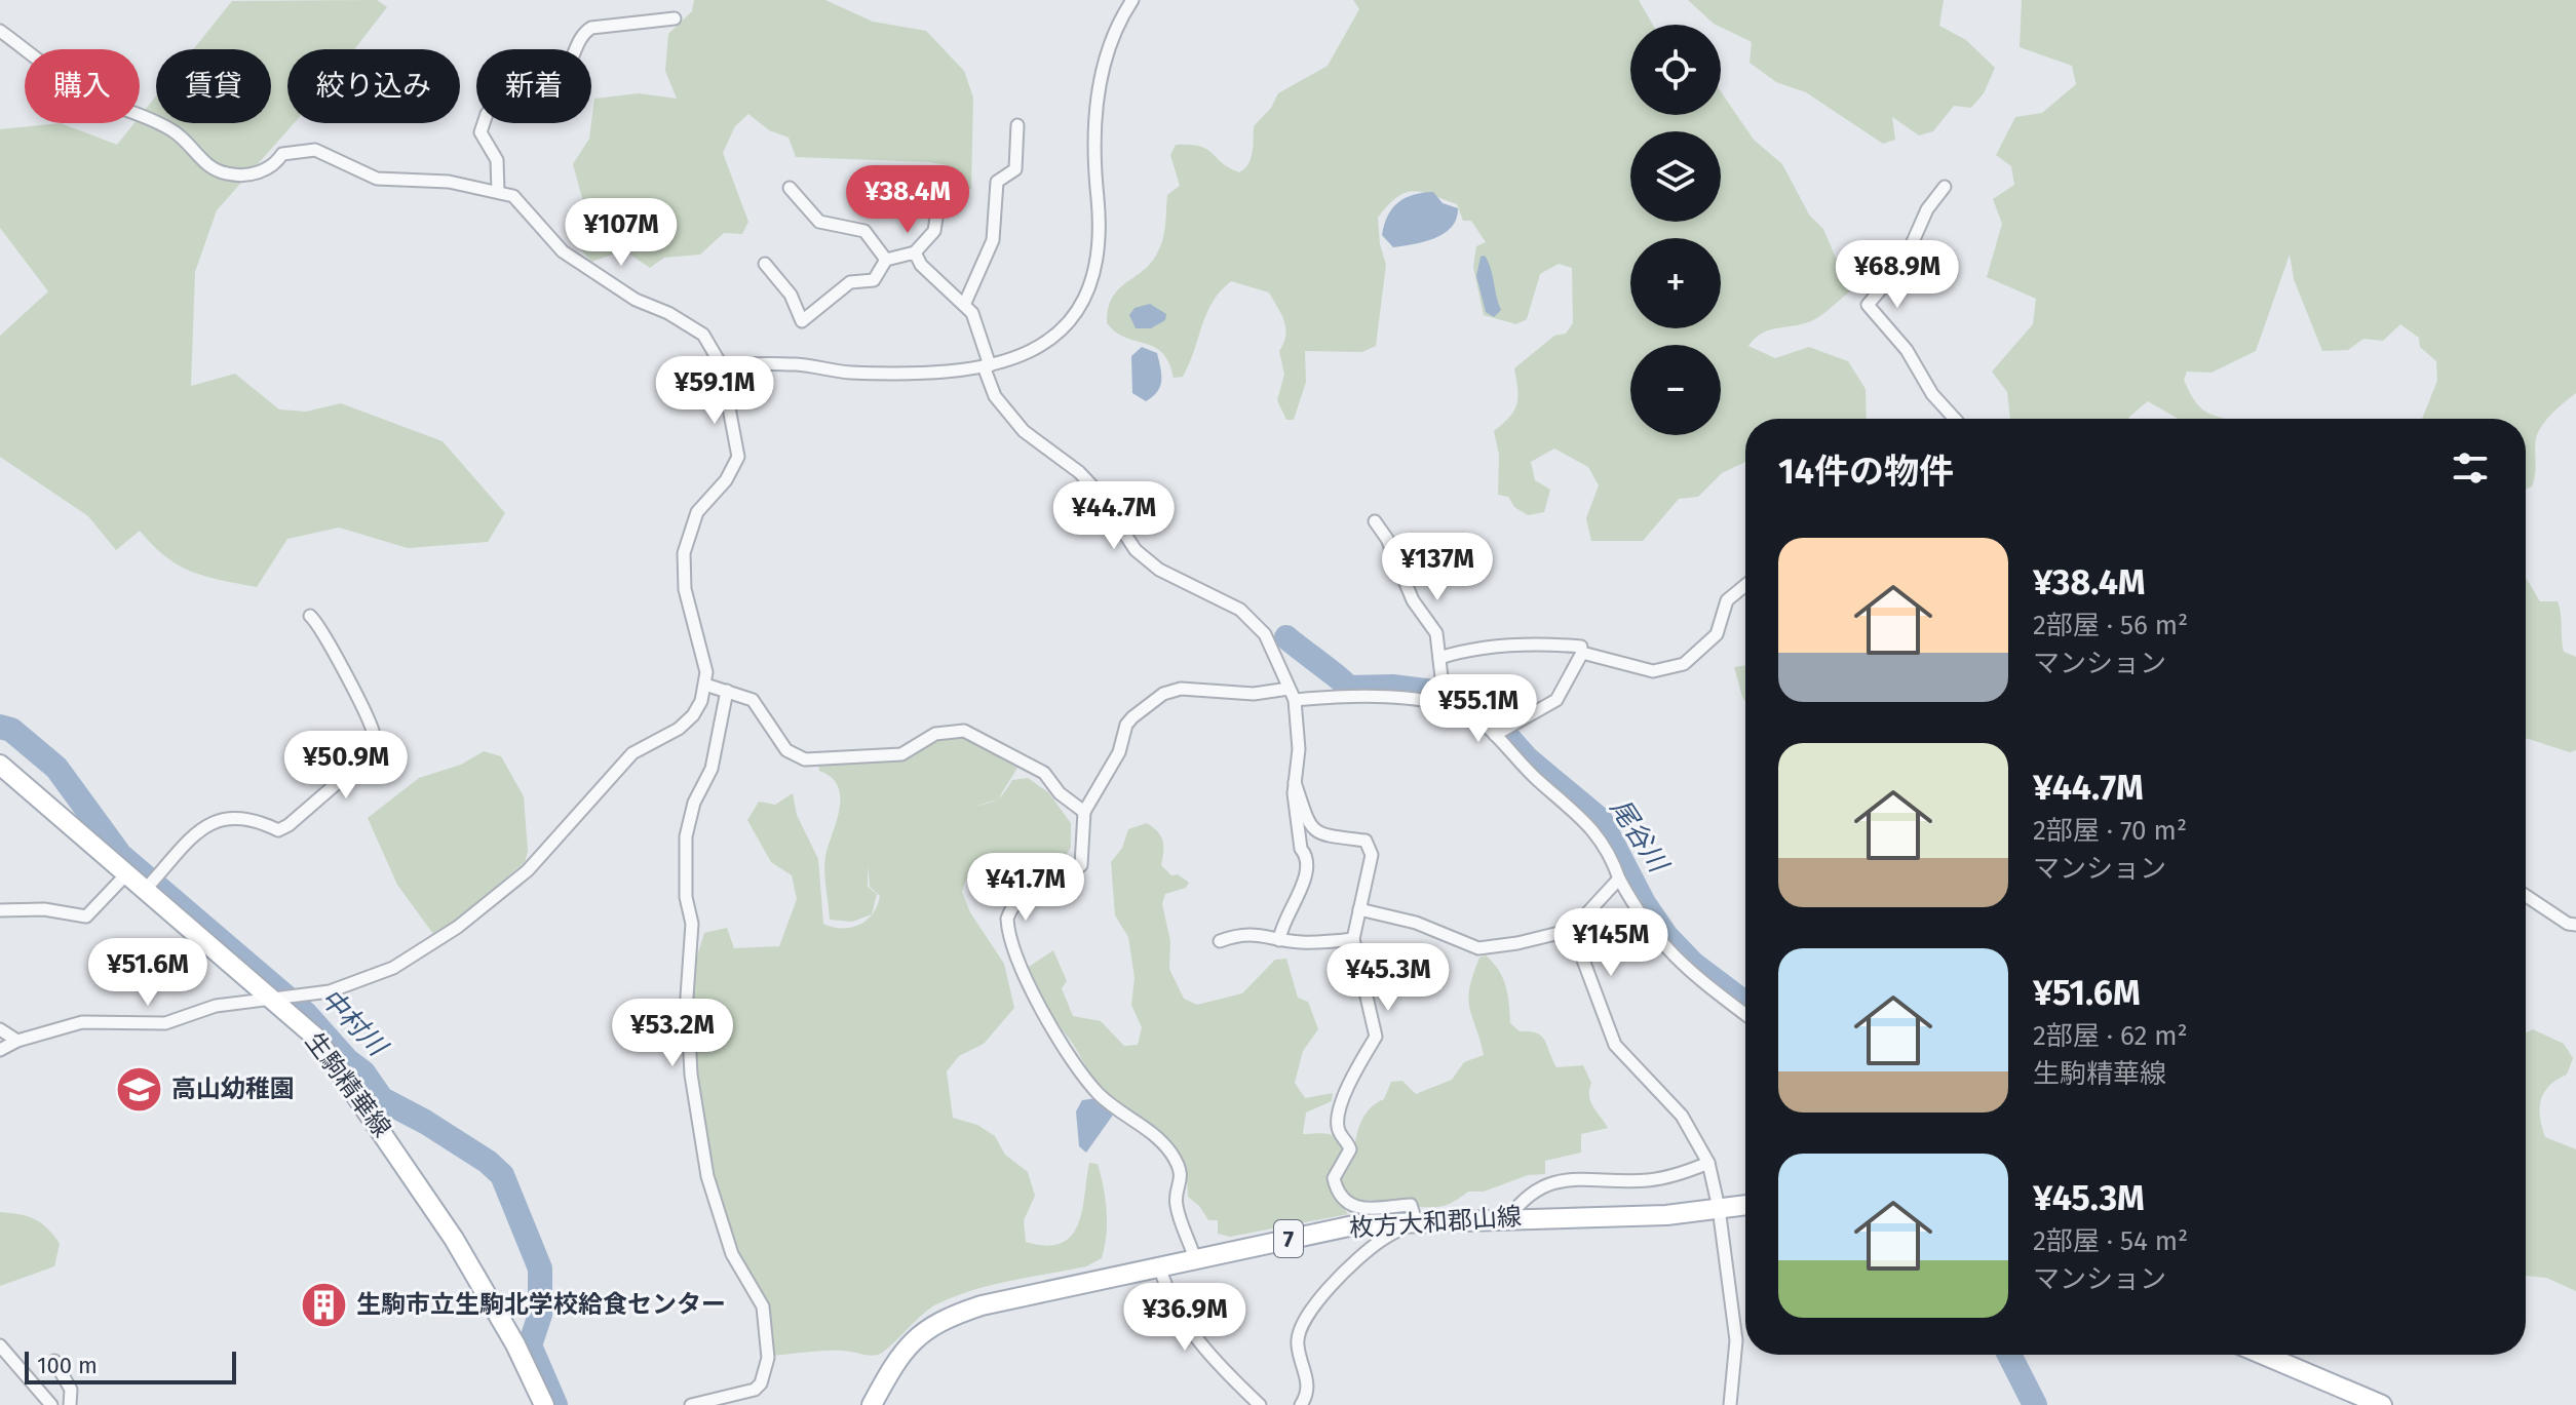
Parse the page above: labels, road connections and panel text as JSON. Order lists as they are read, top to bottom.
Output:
{
  "streets": {
    "main road": ["生駒精華線", "枚方大和郡山線", "7"]
  },
  "water": ["尾谷川", "中村川"],
  "places": {
    "school or university": ["高山幼稚園"],
    "building": ["生駒市立生駒北学校給食センター"]
  },
  "scale_bar": "100 m",
  "page": {
    "map_buttons": ["+", "−"],
    "chip": [
      "購入",
      "賃貸",
      "絞り込み",
      "新着"
    ],
    "price": [
      "¥38.4M",
      "¥107M",
      "¥68.9M",
      "¥59.1M",
      "¥44.7M",
      "¥137M",
      "¥55.1M",
      "¥50.9M",
      "¥41.7M",
      "¥145M",
      "¥51.6M",
      "¥45.3M",
      "¥53.2M",
      "¥36.9M"
    ],
    "heading": "14件の物件",
    "list": [
      {
        "name": "¥38.4M",
        "note": "2部屋 · 56 m² · マンション"
      },
      {
        "name": "¥44.7M",
        "note": "2部屋 · 70 m² · マンション"
      },
      {
        "name": "¥51.6M",
        "note": "2部屋 · 62 m² · 生駒精華線"
      },
      {
        "name": "¥45.3M",
        "note": "2部屋 · 54 m² · マンション"
      }
    ],
    "scale": "100 m"
  }
}
